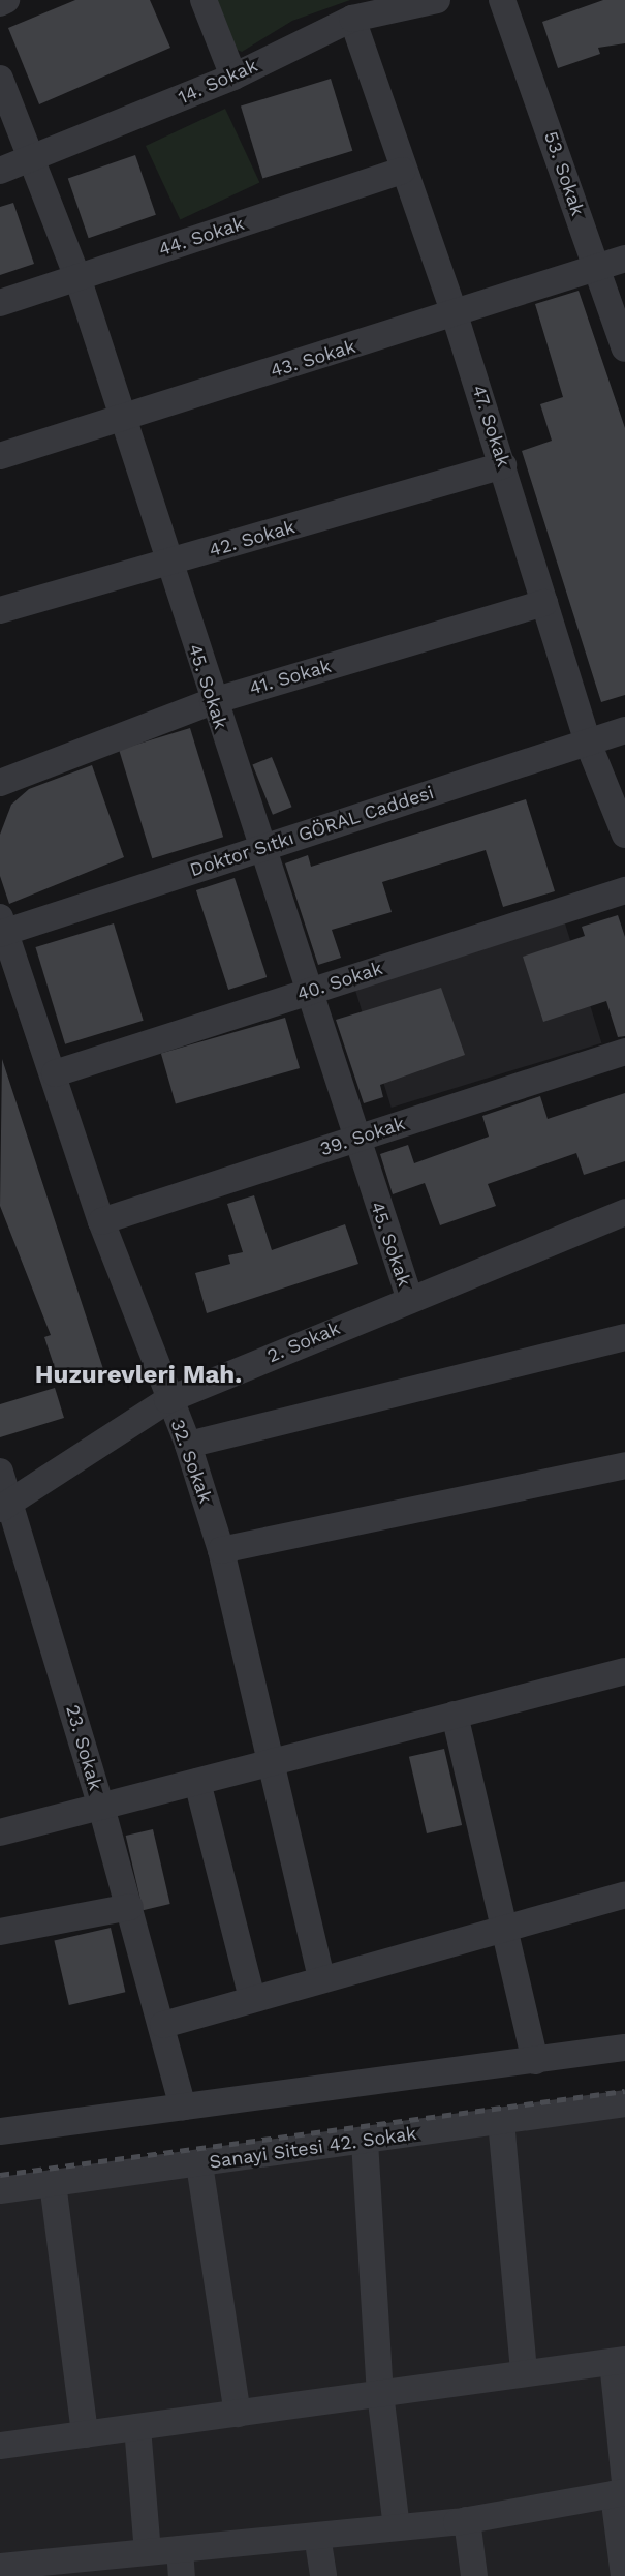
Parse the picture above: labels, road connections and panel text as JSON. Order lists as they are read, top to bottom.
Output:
{
  "streets": {
    "street": [
      "14. Sokak",
      "53. Sokak",
      "44. Sokak",
      "43. Sokak",
      "47. Sokak",
      "42. Sokak",
      "41. Sokak",
      "45. Sokak",
      "Doktor Sıtkı GÖRAL Caddesi",
      "40. Sokak",
      "39. Sokak",
      "2. Sokak",
      "32. Sokak",
      "23. Sokak",
      "Sanayi Sitesi 42. Sokak"
    ]
  },
  "crossings": [
    ["14. Sokak", "47. Sokak"],
    ["14. Sokak", "45. Sokak"],
    ["53. Sokak", "43. Sokak"],
    ["44. Sokak", "47. Sokak"],
    ["44. Sokak", "45. Sokak"],
    ["43. Sokak", "47. Sokak"],
    ["43. Sokak", "45. Sokak"],
    ["47. Sokak", "42. Sokak"],
    ["47. Sokak", "41. Sokak"],
    ["47. Sokak", "Doktor Sıtkı GÖRAL Caddesi"],
    ["42. Sokak", "45. Sokak"],
    ["41. Sokak", "45. Sokak"],
    ["45. Sokak", "Doktor Sıtkı GÖRAL Caddesi"],
    ["45. Sokak", "40. Sokak"],
    ["45. Sokak", "39. Sokak"],
    ["45. Sokak", "2. Sokak"],
    ["Doktor Sıtkı GÖRAL Caddesi", "32. Sokak"],
    ["40. Sokak", "32. Sokak"],
    ["39. Sokak", "32. Sokak"],
    ["2. Sokak", "32. Sokak"],
    ["2. Sokak", "23. Sokak"]
  ],
  "districts": ["Huzurevleri Mah."]
}
